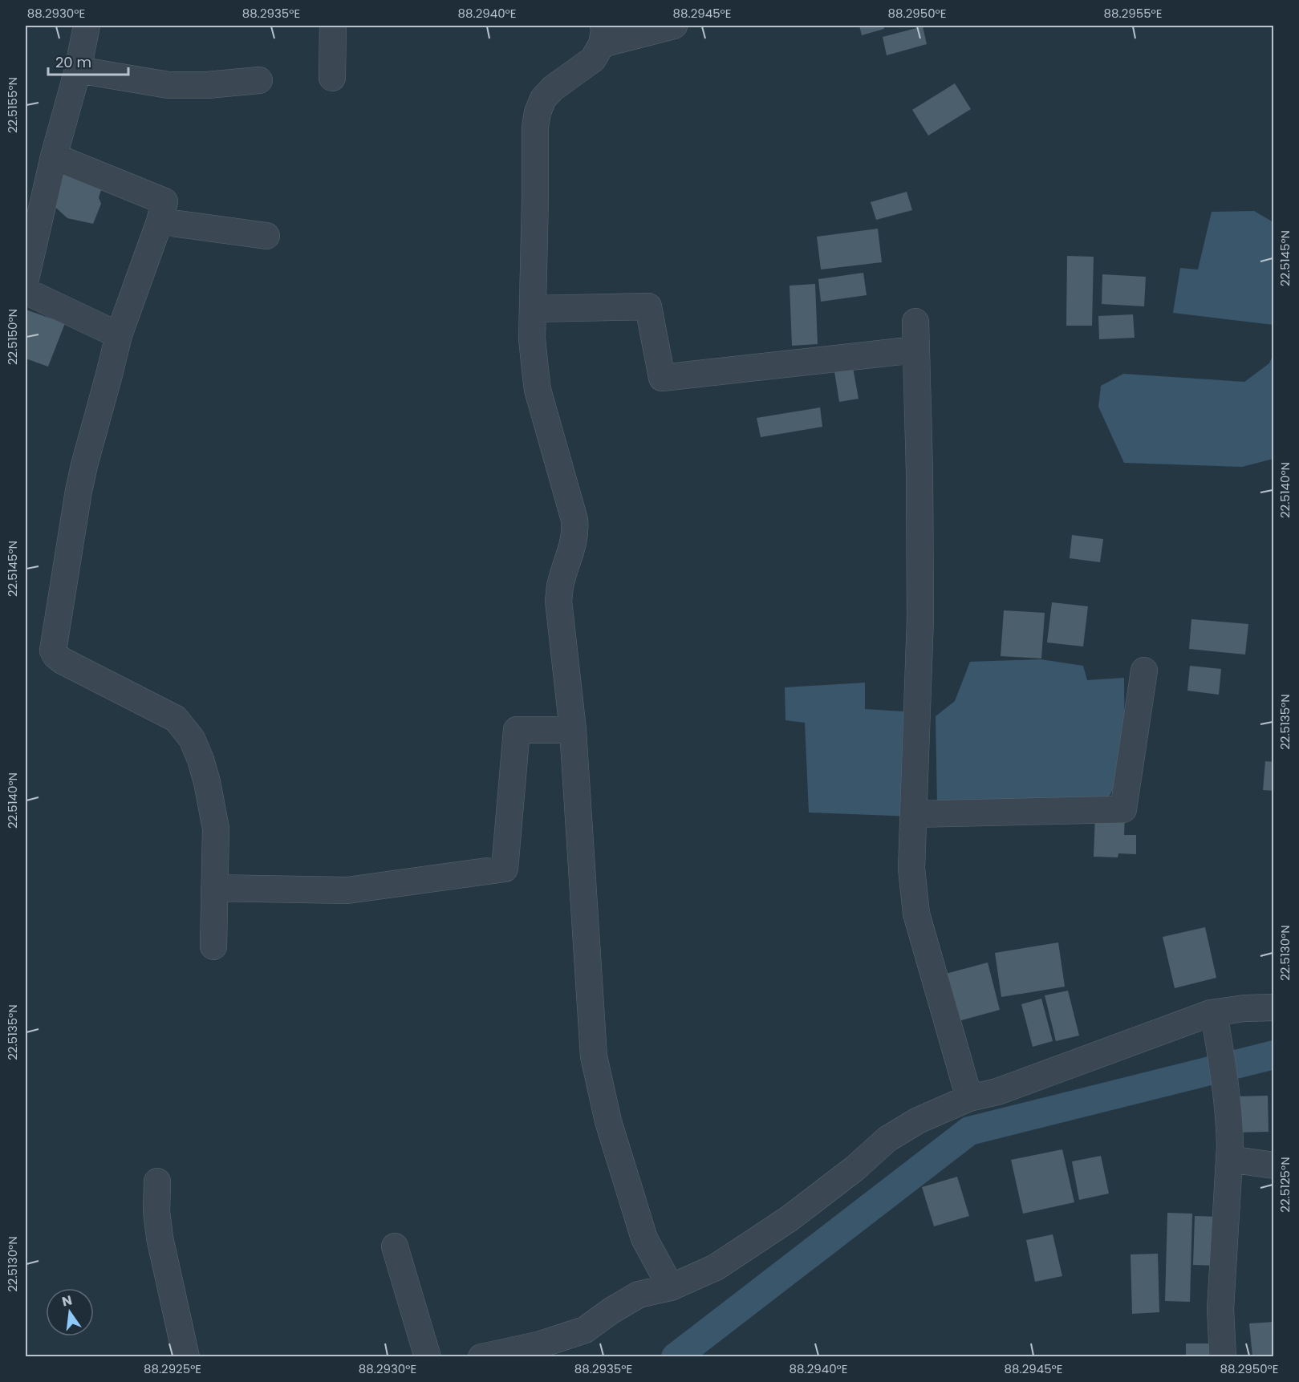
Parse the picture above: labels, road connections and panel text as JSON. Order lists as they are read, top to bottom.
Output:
{
  "scale_bar": "20 m",
  "north": "top",
  "coordinates": [
    "88.2930°E",
    "88.2935°E",
    "88.2940°E",
    "88.2945°E",
    "88.2950°E",
    "88.2955°E",
    "22.5155°N",
    "22.5145°N",
    "22.5150°N",
    "22.5140°N",
    "22.5135°N",
    "22.5130°N",
    "22.5125°N",
    "88.2925°E"
  ]
}
